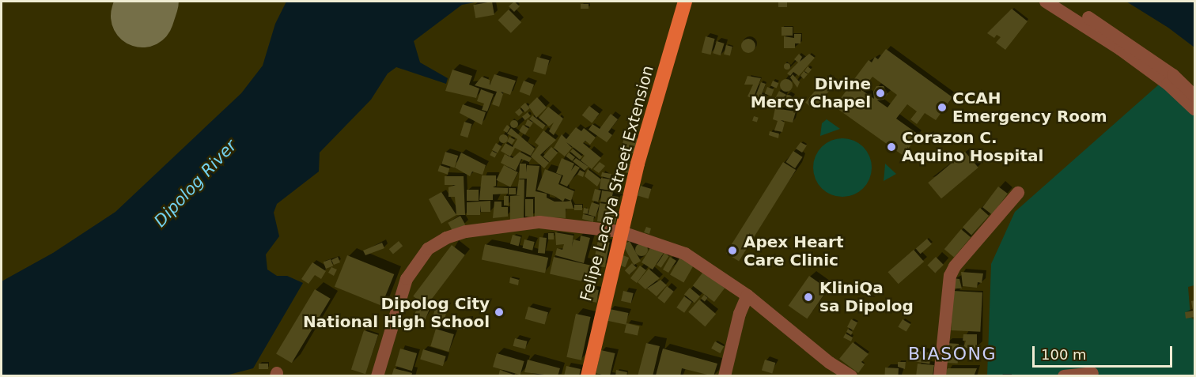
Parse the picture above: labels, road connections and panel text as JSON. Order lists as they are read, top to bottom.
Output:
{
  "streets": {
    "main road": ["Felipe Lacaya Street Extension"]
  },
  "districts": ["BIASONG"],
  "water": ["Dipolog River"],
  "places": [
    "Divine Mercy Chapel",
    "CCAH Emergency Room",
    "Corazon C. Aquino Hospital",
    "Apex Heart Care Clinic",
    "KliniQa sa Dipolog",
    "Dipolog City National High School"
  ],
  "scale_bar": "100 m"
}
